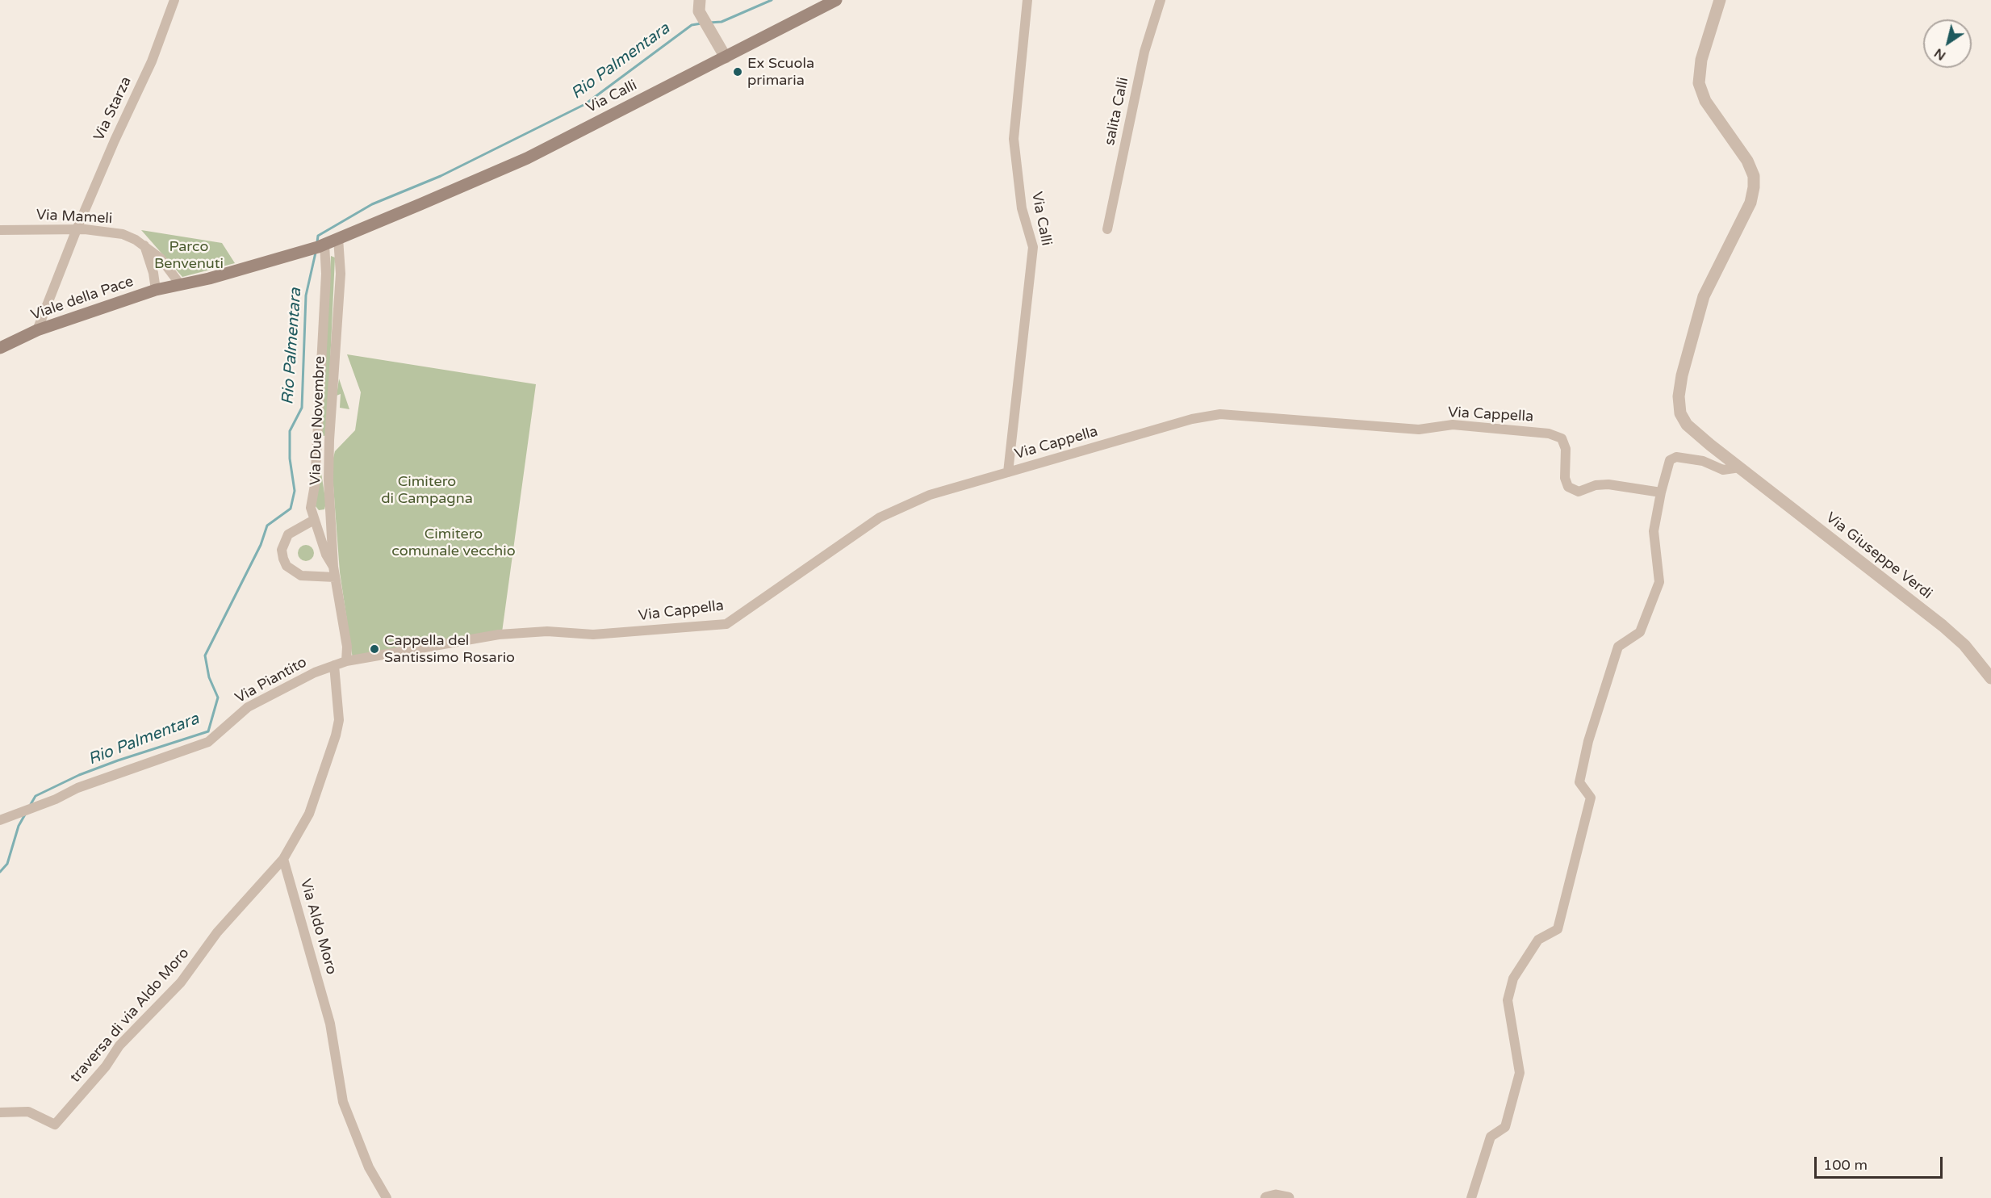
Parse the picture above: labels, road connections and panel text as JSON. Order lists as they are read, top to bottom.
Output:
{
  "streets": {
    "main road": ["Via Calli", "Viale della Pace"],
    "street": [
      "Via Starza",
      "salita Calli",
      "Via Mameli",
      "Via Cappella",
      "Via Due Novembre",
      "Via Giuseppe Verdi",
      "Via Piantito",
      "Via Aldo Moro",
      "traversa di via Aldo Moro"
    ]
  },
  "crossings": [
    ["Via Calli", "Viale della Pace"],
    ["Via Calli", "Via Cappella"],
    ["Via Calli", "Via Due Novembre"],
    ["Via Starza", "Via Mameli"],
    ["Via Starza", "Viale della Pace"],
    ["Via Mameli", "Viale della Pace"],
    ["Viale della Pace", "Via Due Novembre"],
    ["Via Cappella", "Via Due Novembre"],
    ["Via Cappella", "Via Piantito"],
    ["Via Due Novembre", "Via Piantito"],
    ["Via Aldo Moro", "traversa di via Aldo Moro"]
  ],
  "water": ["Rio Palmentara"],
  "parks": ["Parco Benvenuti", "Cimitero di Campagna", "Cimitero comunale vecchio"],
  "places": ["Ex Scuola primaria", "Cappella del Santissimo Rosario"],
  "scale_bar": "100 m",
  "north": "bottom left"
}
